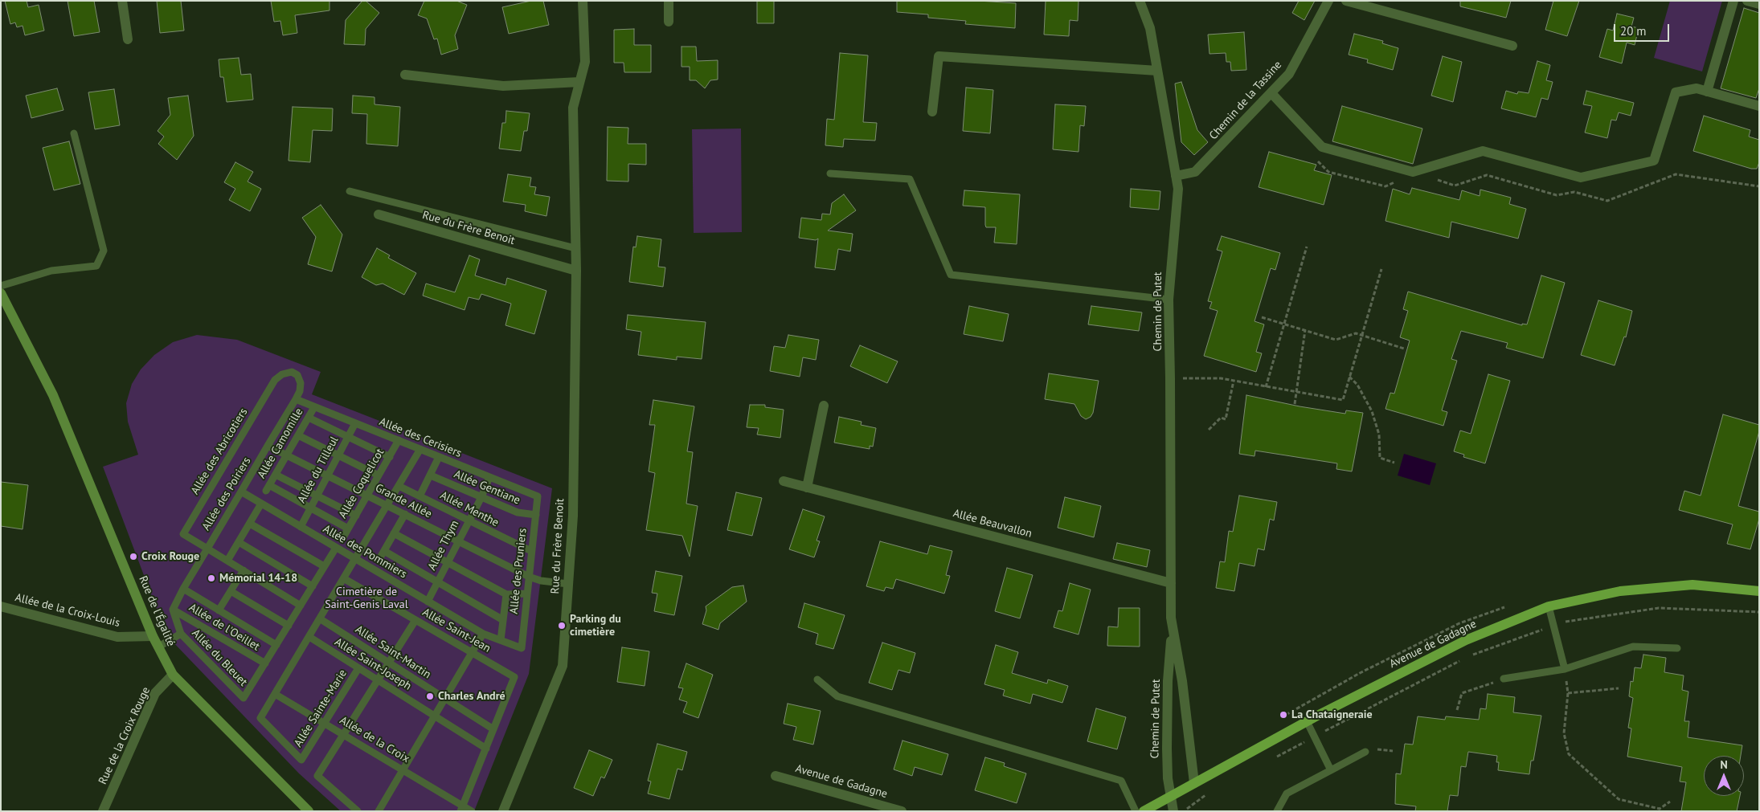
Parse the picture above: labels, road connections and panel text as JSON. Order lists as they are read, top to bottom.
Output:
{
  "streets": {
    "main road": ["Avenue de Gadagne"],
    "street": [
      "Chemin de la Tassine",
      "Rue du Frère Benoit",
      "Chemin de Putet",
      "Allée Beauvallon",
      "Allée de la Croix-Louis",
      "Rue de l'Égalité",
      "Rue de la Croix Rouge"
    ],
    "lane": [
      "Allée des Cerisiers",
      "Allée Camomille",
      "Allée des Abricotiers",
      "Allée du Tilleul",
      "Allée Coquelicot",
      "Allée Gentiane",
      "Allée des Poiriers",
      "Grande Allée",
      "Allée Menthe",
      "Allée Thym",
      "Allée des Pommiers",
      "Allée des Pruniers",
      "Allée de l'Oeillet",
      "Allée Saint-Jean",
      "Allée Saint-Martin",
      "Allée du Bleuet",
      "Allée Saint-Joseph",
      "Allée Sainte-Marie",
      "Allée de la Croix"
    ]
  },
  "crossings": [
    ["Chemin de la Tassine", "Chemin de Putet"],
    ["Rue du Frère Benoit", "Grande Allée"],
    ["Chemin de Putet", "Allée Beauvallon"],
    ["Chemin de Putet", "Avenue de Gadagne"],
    ["Allée des Cerisiers", "Allée Camomille"],
    ["Allée des Cerisiers", "Allée du Tilleul"],
    ["Allée des Cerisiers", "Allée Coquelicot"],
    ["Allée des Cerisiers", "Allée des Poiriers"],
    ["Allée des Cerisiers", "Allée Thym"],
    ["Allée des Cerisiers", "Allée des Pruniers"],
    ["Allée Camomille", "Allée du Tilleul"],
    ["Allée Camomille", "Grande Allée"],
    ["Allée des Abricotiers", "Allée des Poiriers"],
    ["Allée du Tilleul", "Grande Allée"],
    ["Allée du Tilleul", "Allée des Pommiers"],
    ["Allée Coquelicot", "Grande Allée"],
    ["Allée Gentiane", "Allée Thym"],
    ["Allée Gentiane", "Allée des Pruniers"],
    ["Allée des Poiriers", "Grande Allée"],
    ["Allée des Poiriers", "Allée des Pommiers"],
    ["Allée des Poiriers", "Allée de l'Oeillet"],
    ["Allée des Poiriers", "Allée du Bleuet"],
    ["Grande Allée", "Allée Thym"],
    ["Grande Allée", "Allée des Pruniers"],
    ["Allée Menthe", "Allée Thym"],
    ["Allée Menthe", "Allée des Pruniers"],
    ["Allée Thym", "Allée des Pommiers"],
    ["Allée des Pommiers", "Allée des Pruniers"],
    ["Allée de la Croix-Louis", "Rue de l'Égalité"],
    ["Rue de l'Égalité", "Rue de la Croix Rouge"],
    ["Allée de l'Oeillet", "Allée du Bleuet"],
    ["Allée Saint-Jean", "Allée Saint-Martin"],
    ["Allée Saint-Joseph", "Allée Sainte-Marie"],
    ["Allée Sainte-Marie", "Allée de la Croix"]
  ],
  "parks": ["Cimetière de Saint-Genis Laval"],
  "places": [
    "Croix Rouge",
    "Mémorial 14-18",
    "Parking du cimetière",
    "Charles André",
    "La Chataigneraie"
  ],
  "scale_bar": "20 m",
  "north": "top"
}
